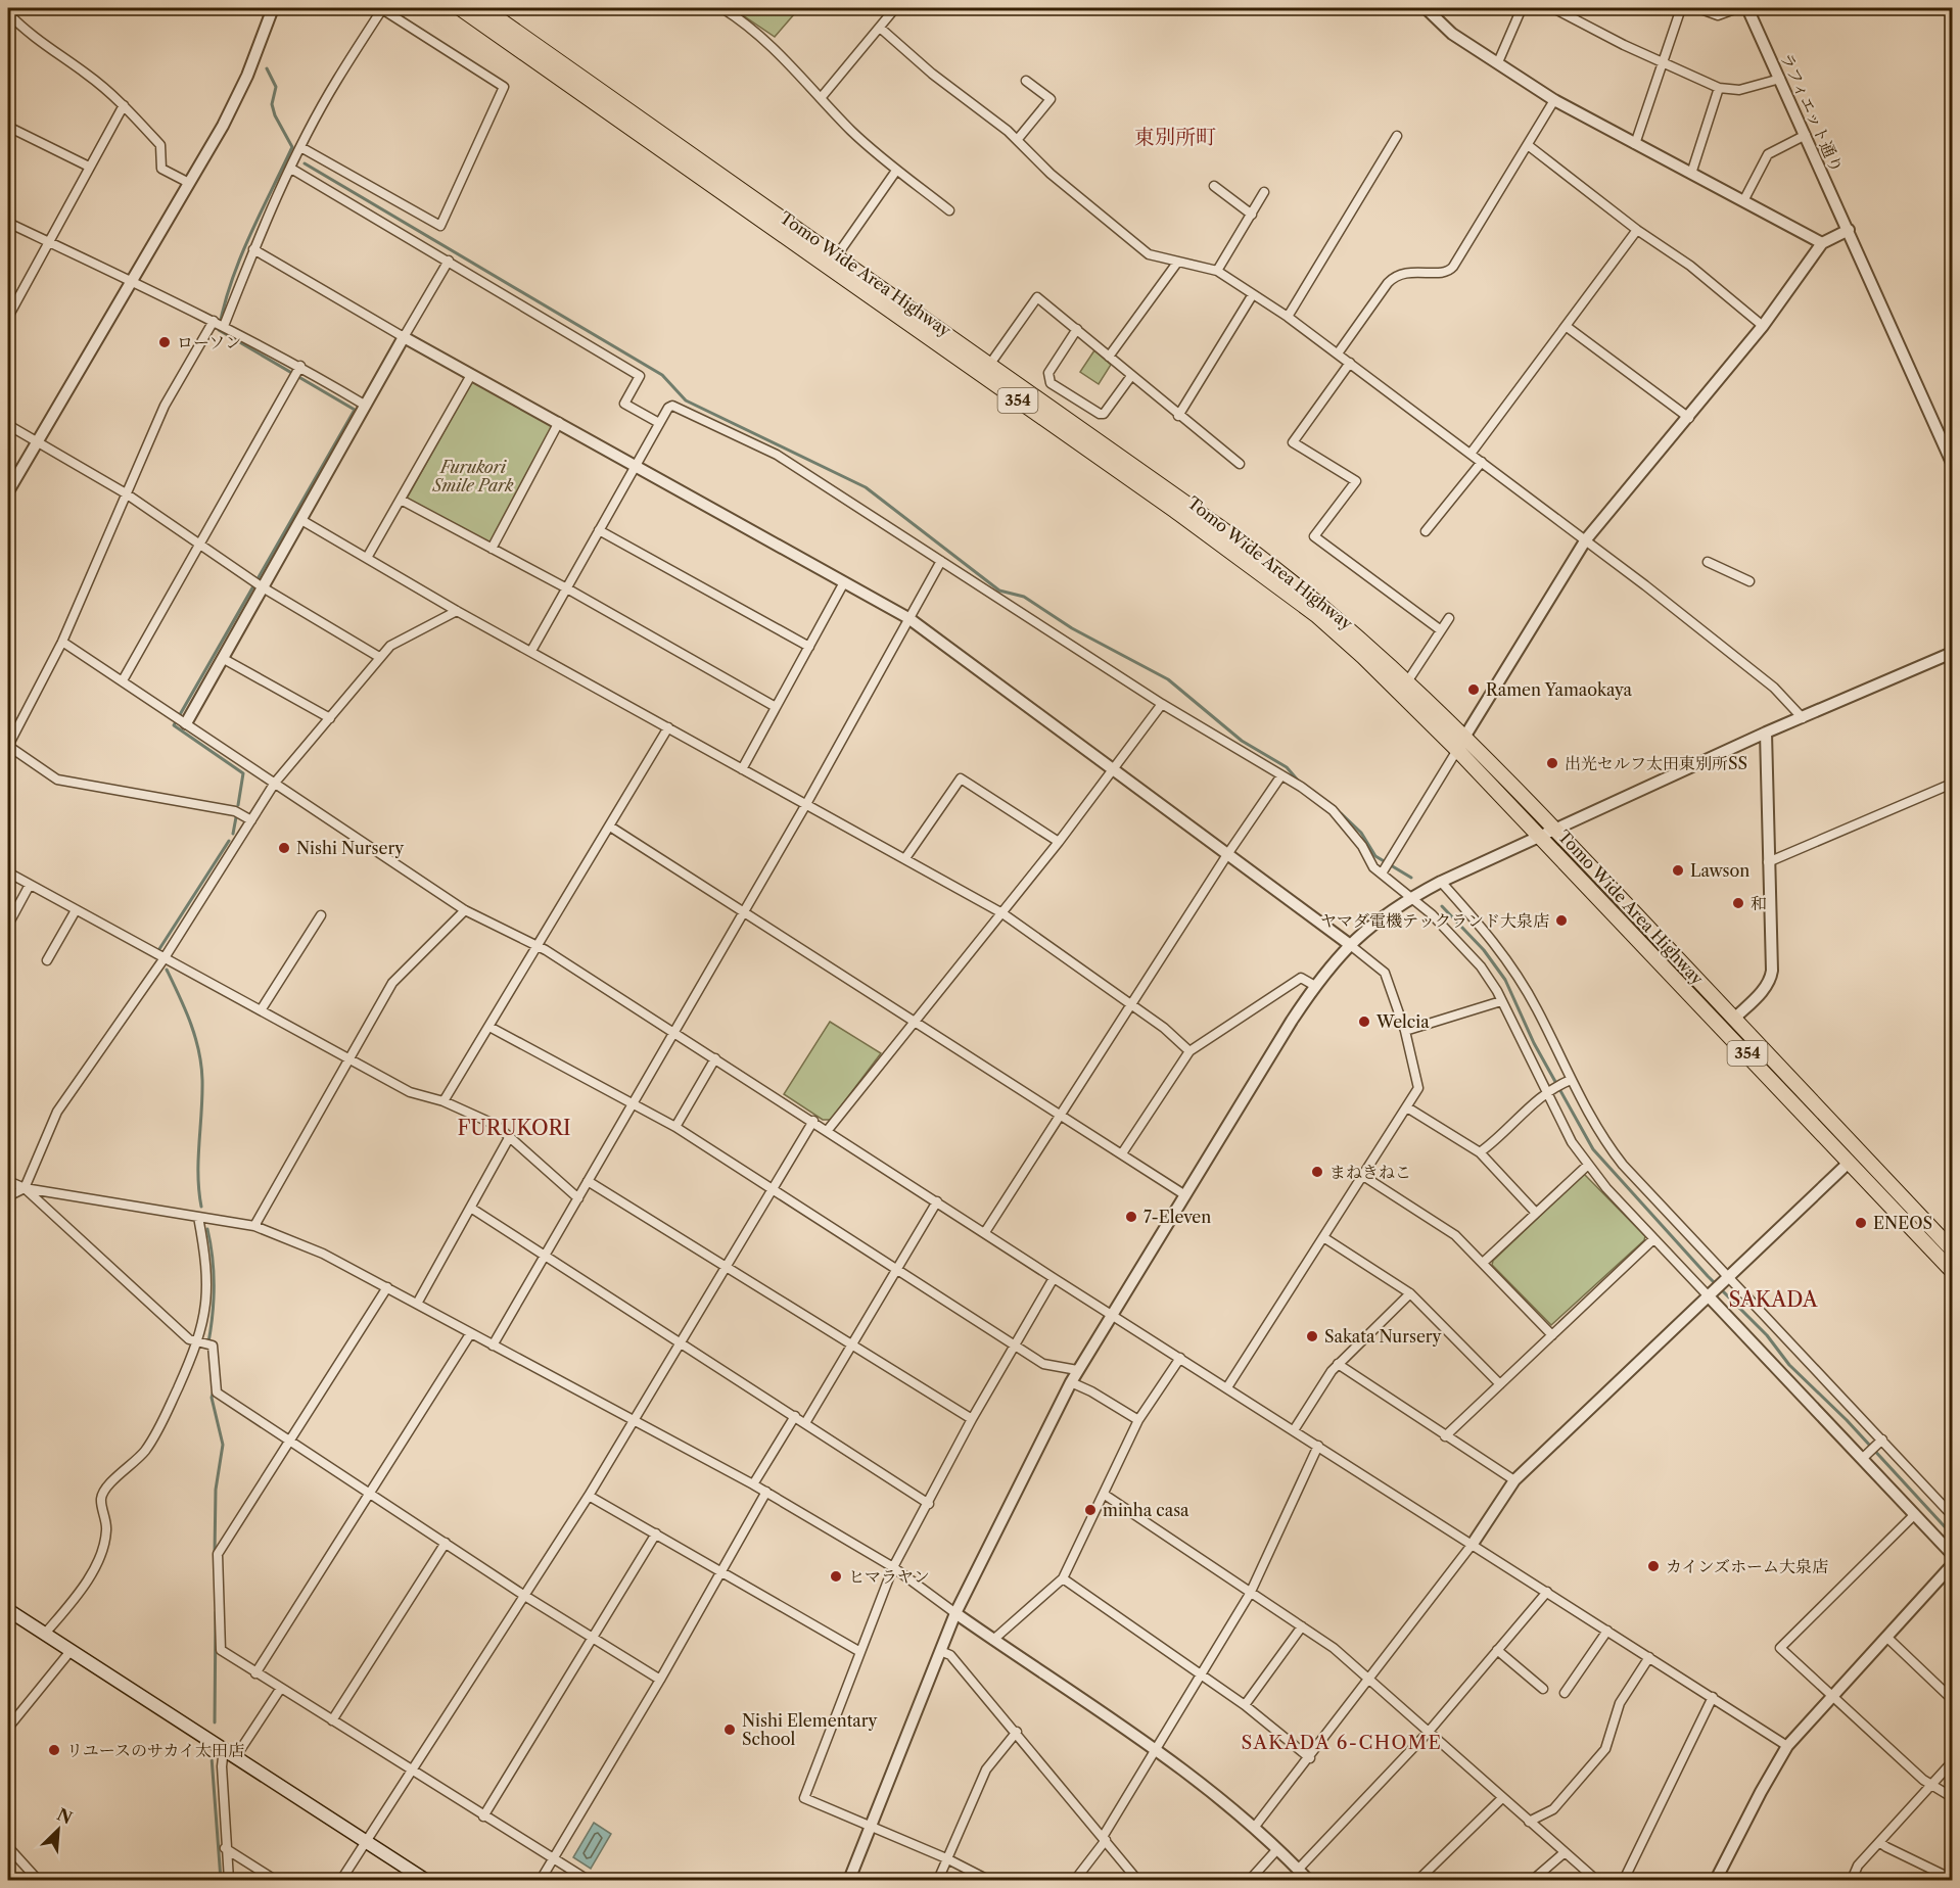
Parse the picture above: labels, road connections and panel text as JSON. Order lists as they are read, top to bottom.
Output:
{
  "streets": {
    "highway": ["Tomo Wide Area Highway", "354"],
    "street": ["ラフィエット通り"]
  },
  "districts": [
    "東別所町",
    "FURUKORI",
    "SAKADA",
    "SAKADA 6-CHOME"
  ],
  "parks": ["Furukori Smile Park"],
  "places": [
    "ローソン",
    "Ramen Yamaokaya",
    "出光セルフ太田東別所SS",
    "Nishi Nursery",
    "Lawson",
    "和",
    "ヤマダ電機テックランド大泉店",
    "Welcia",
    "まねきねこ",
    "7-Eleven",
    "ENEOS",
    "Sakata Nursery",
    "minha casa",
    "カインズホーム大泉店",
    "ヒマラヤン",
    "Nishi Elementary School",
    "リユースのサカイ太田店"
  ],
  "north": "top right"
}
